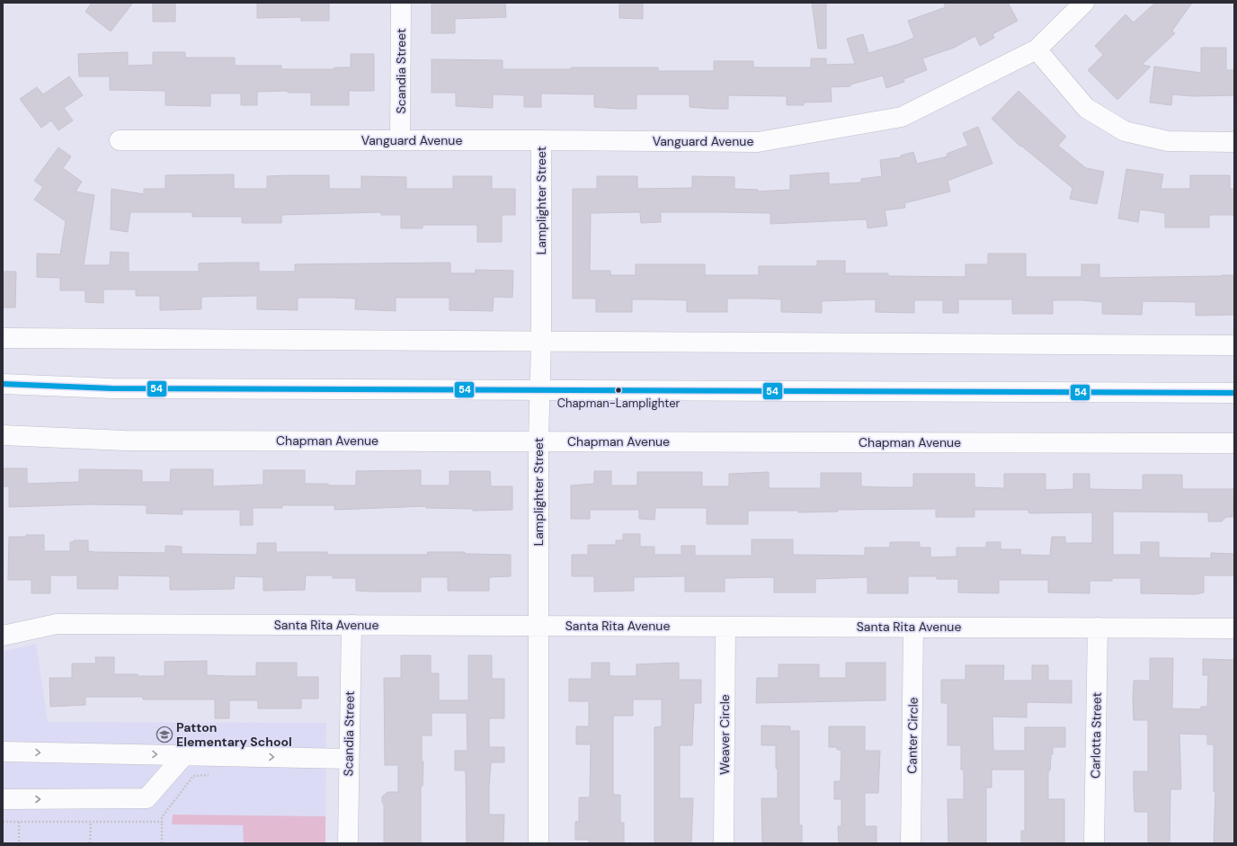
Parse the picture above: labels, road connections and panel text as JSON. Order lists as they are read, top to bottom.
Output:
{
  "streets": {
    "street": [
      "Scandia Street",
      "Vanguard Avenue",
      "Lamplighter Street",
      "Chapman Avenue",
      "Santa Rita Avenue",
      "Weaver Circle",
      "Canter Circle",
      "Carlotta Street"
    ]
  },
  "crossings": [
    ["Scandia Street", "Vanguard Avenue"],
    ["Scandia Street", "Santa Rita Avenue"],
    ["Vanguard Avenue", "Lamplighter Street"],
    ["Lamplighter Street", "Chapman Avenue"],
    ["Lamplighter Street", "Santa Rita Avenue"],
    ["Santa Rita Avenue", "Weaver Circle"],
    ["Santa Rita Avenue", "Canter Circle"],
    ["Santa Rita Avenue", "Carlotta Street"]
  ],
  "places": {
    "other": ["Chapman-Lamplighter"],
    "school or university": ["Patton Elementary School"]
  },
  "lines": ["transit line 54"]
}
